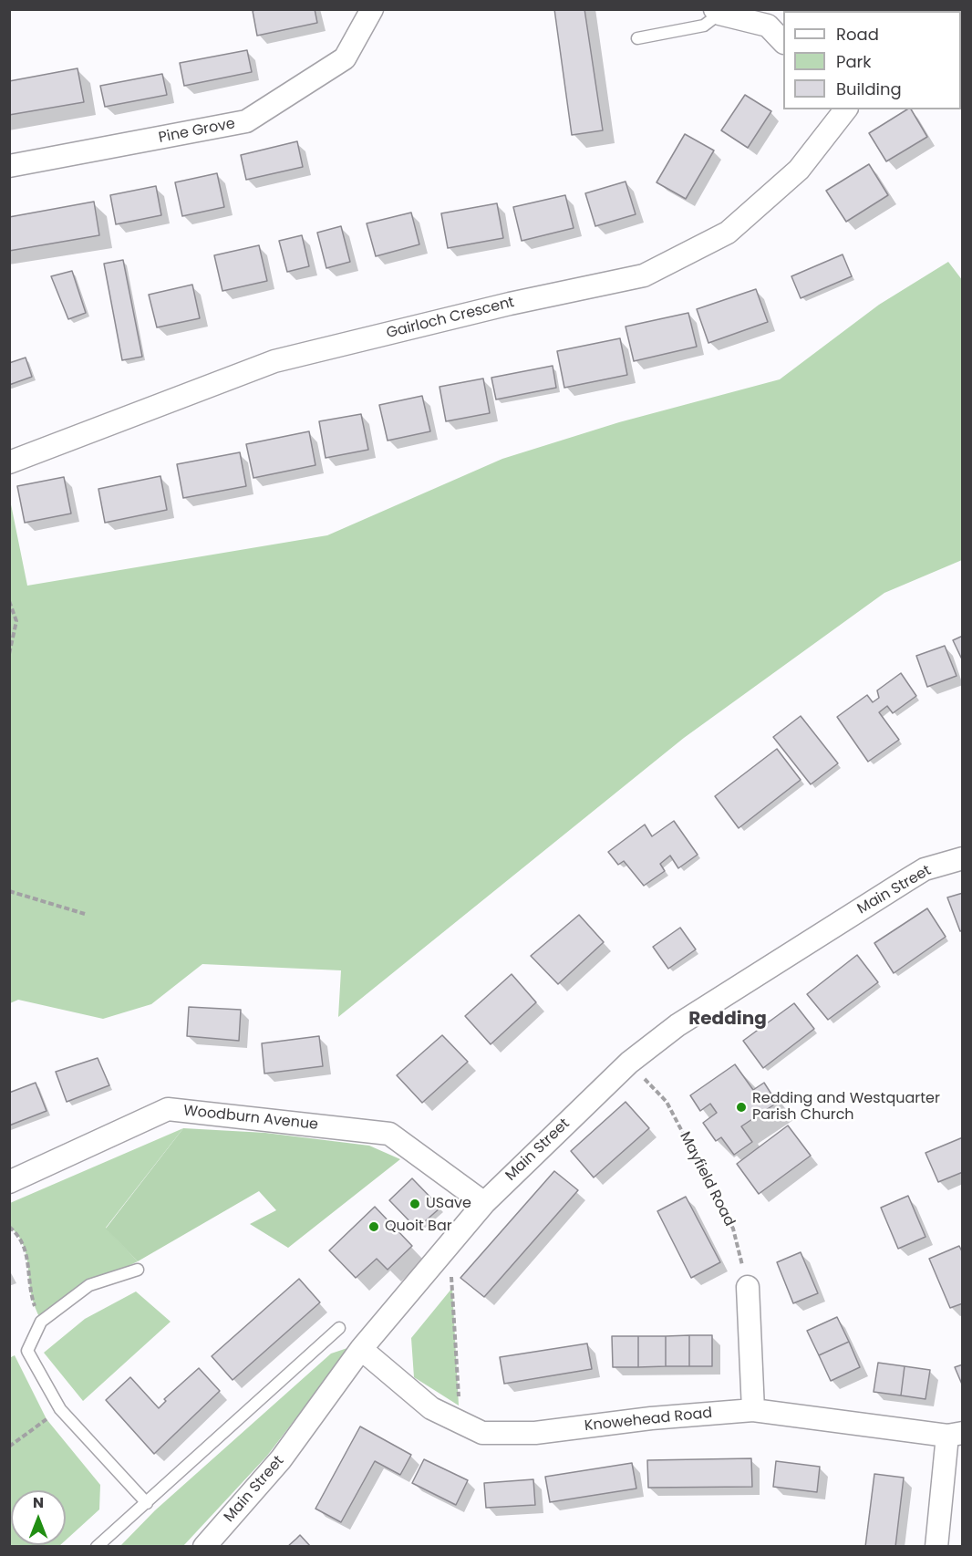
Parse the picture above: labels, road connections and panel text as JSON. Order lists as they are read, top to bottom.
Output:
{
  "streets": {
    "street": [
      "Pine Grove",
      "Gairloch Crescent",
      "Main Street",
      "Woodburn Avenue",
      "Knowehead Road"
    ],
    "path": ["Mayfield Road"]
  },
  "crossings": [
    ["Main Street", "Woodburn Avenue"],
    ["Main Street", "Mayfield Road"],
    ["Main Street", "Knowehead Road"]
  ],
  "districts": ["Redding"],
  "places": ["Redding and Westquarter Parish Church", "USave", "Quoit Bar"],
  "legend": ["Road", "Park", "Building"],
  "north": "top"
}
